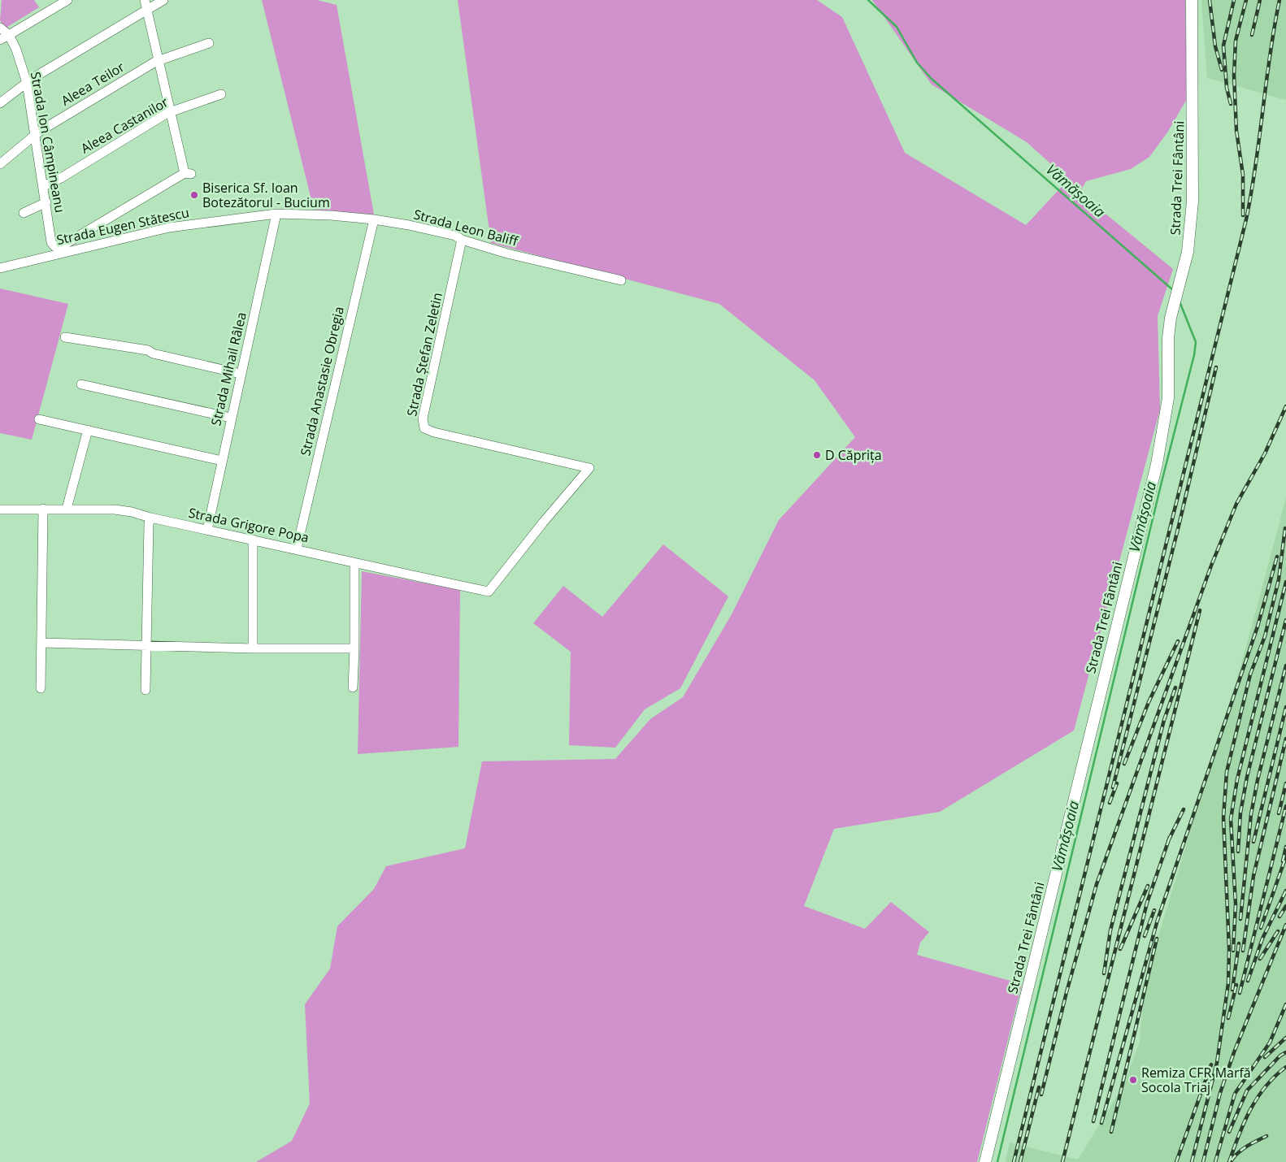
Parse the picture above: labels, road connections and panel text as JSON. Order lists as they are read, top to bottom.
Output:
{
  "streets": {
    "main road": ["Strada Trei Fântâni"],
    "street": [
      "Aleea Teilor",
      "Aleea Castanilor",
      "Strada Ion Câmpineanu",
      "Strada Eugen Stătescu",
      "Strada Leon Baliff",
      "Strada Ștefan Zeletin",
      "Strada Mihail Râlea",
      "Strada Anastasie Obregia",
      "Strada Grigore Popa"
    ]
  },
  "crossings": [
    ["Aleea Teilor", "Strada Ion Câmpineanu"],
    ["Aleea Castanilor", "Strada Ion Câmpineanu"],
    ["Strada Eugen Stătescu", "Strada Leon Baliff"],
    ["Strada Eugen Stătescu", "Strada Mihail Râlea"],
    ["Strada Leon Baliff", "Strada Ștefan Zeletin"],
    ["Strada Leon Baliff", "Strada Mihail Râlea"],
    ["Strada Leon Baliff", "Strada Anastasie Obregia"],
    ["Strada Ștefan Zeletin", "Strada Grigore Popa"],
    ["Strada Mihail Râlea", "Strada Grigore Popa"],
    ["Strada Anastasie Obregia", "Strada Grigore Popa"]
  ],
  "water": ["Vămășoaia"],
  "places": ["Biserica Sf. Ioan Botezătorul - Bucium", "D Căprița", "Remiza CFR Marfă Socola Triaj"]
}
